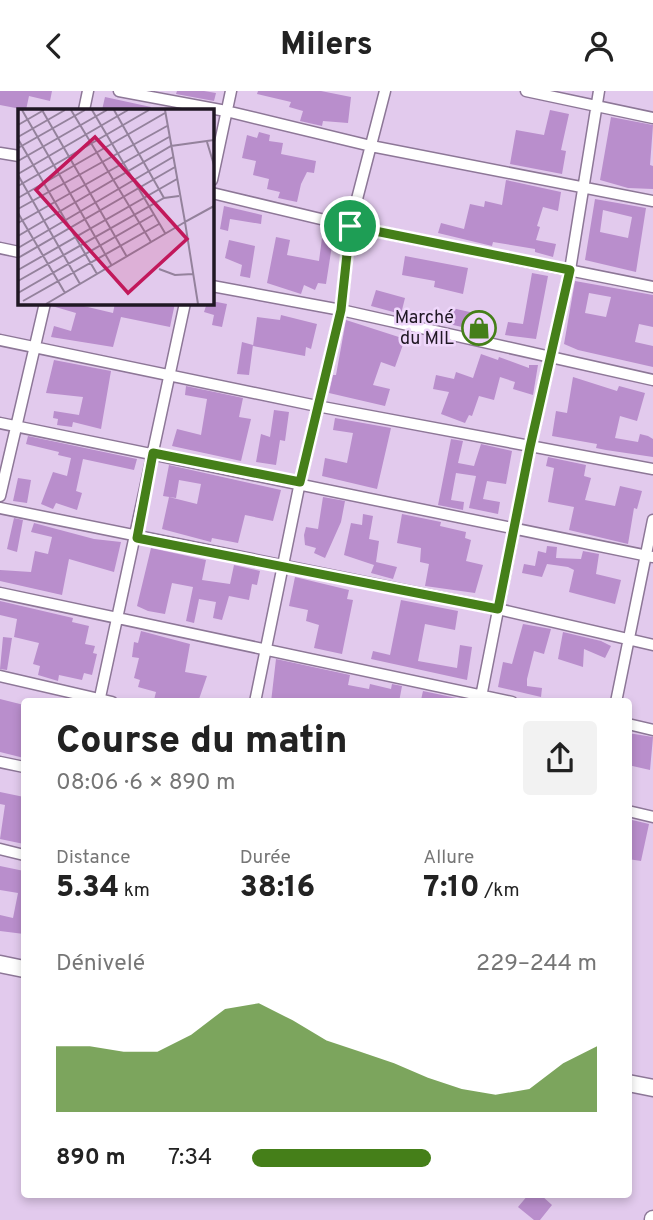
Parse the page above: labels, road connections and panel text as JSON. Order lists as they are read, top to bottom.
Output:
{
  "places": {
    "shop": ["Marché du MIL"]
  },
  "page": {
    "header": "Milers",
    "heading": ["Course du matin", "08:06 · 6 × 890 m"],
    "stats": [
      ["Distance", "5.34 km"],
      ["Durée", "38:16"],
      ["Allure", "7:10 /km"]
    ],
    "chart": ["Dénivelé", "229–244 m"],
    "list": [
      {
        "name": "890 m",
        "note": "7:34"
      }
    ]
  }
}
